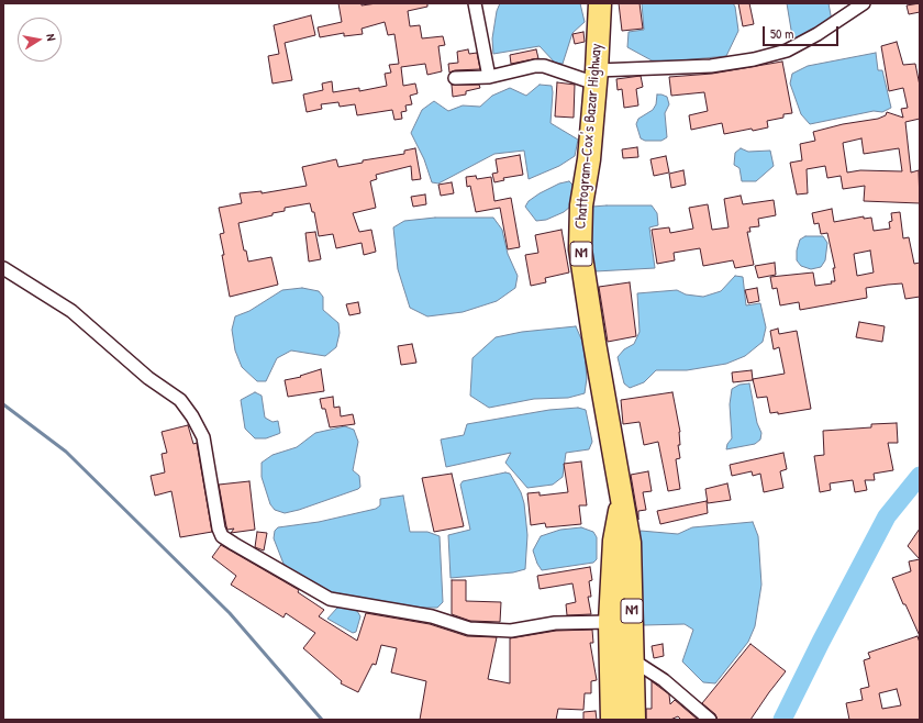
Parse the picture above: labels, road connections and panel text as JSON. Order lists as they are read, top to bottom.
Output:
{
  "streets": {
    "highway": ["Chattogram-Cox's Bazar Highway", "N1"]
  },
  "scale_bar": "50 m",
  "north": "right"
}
